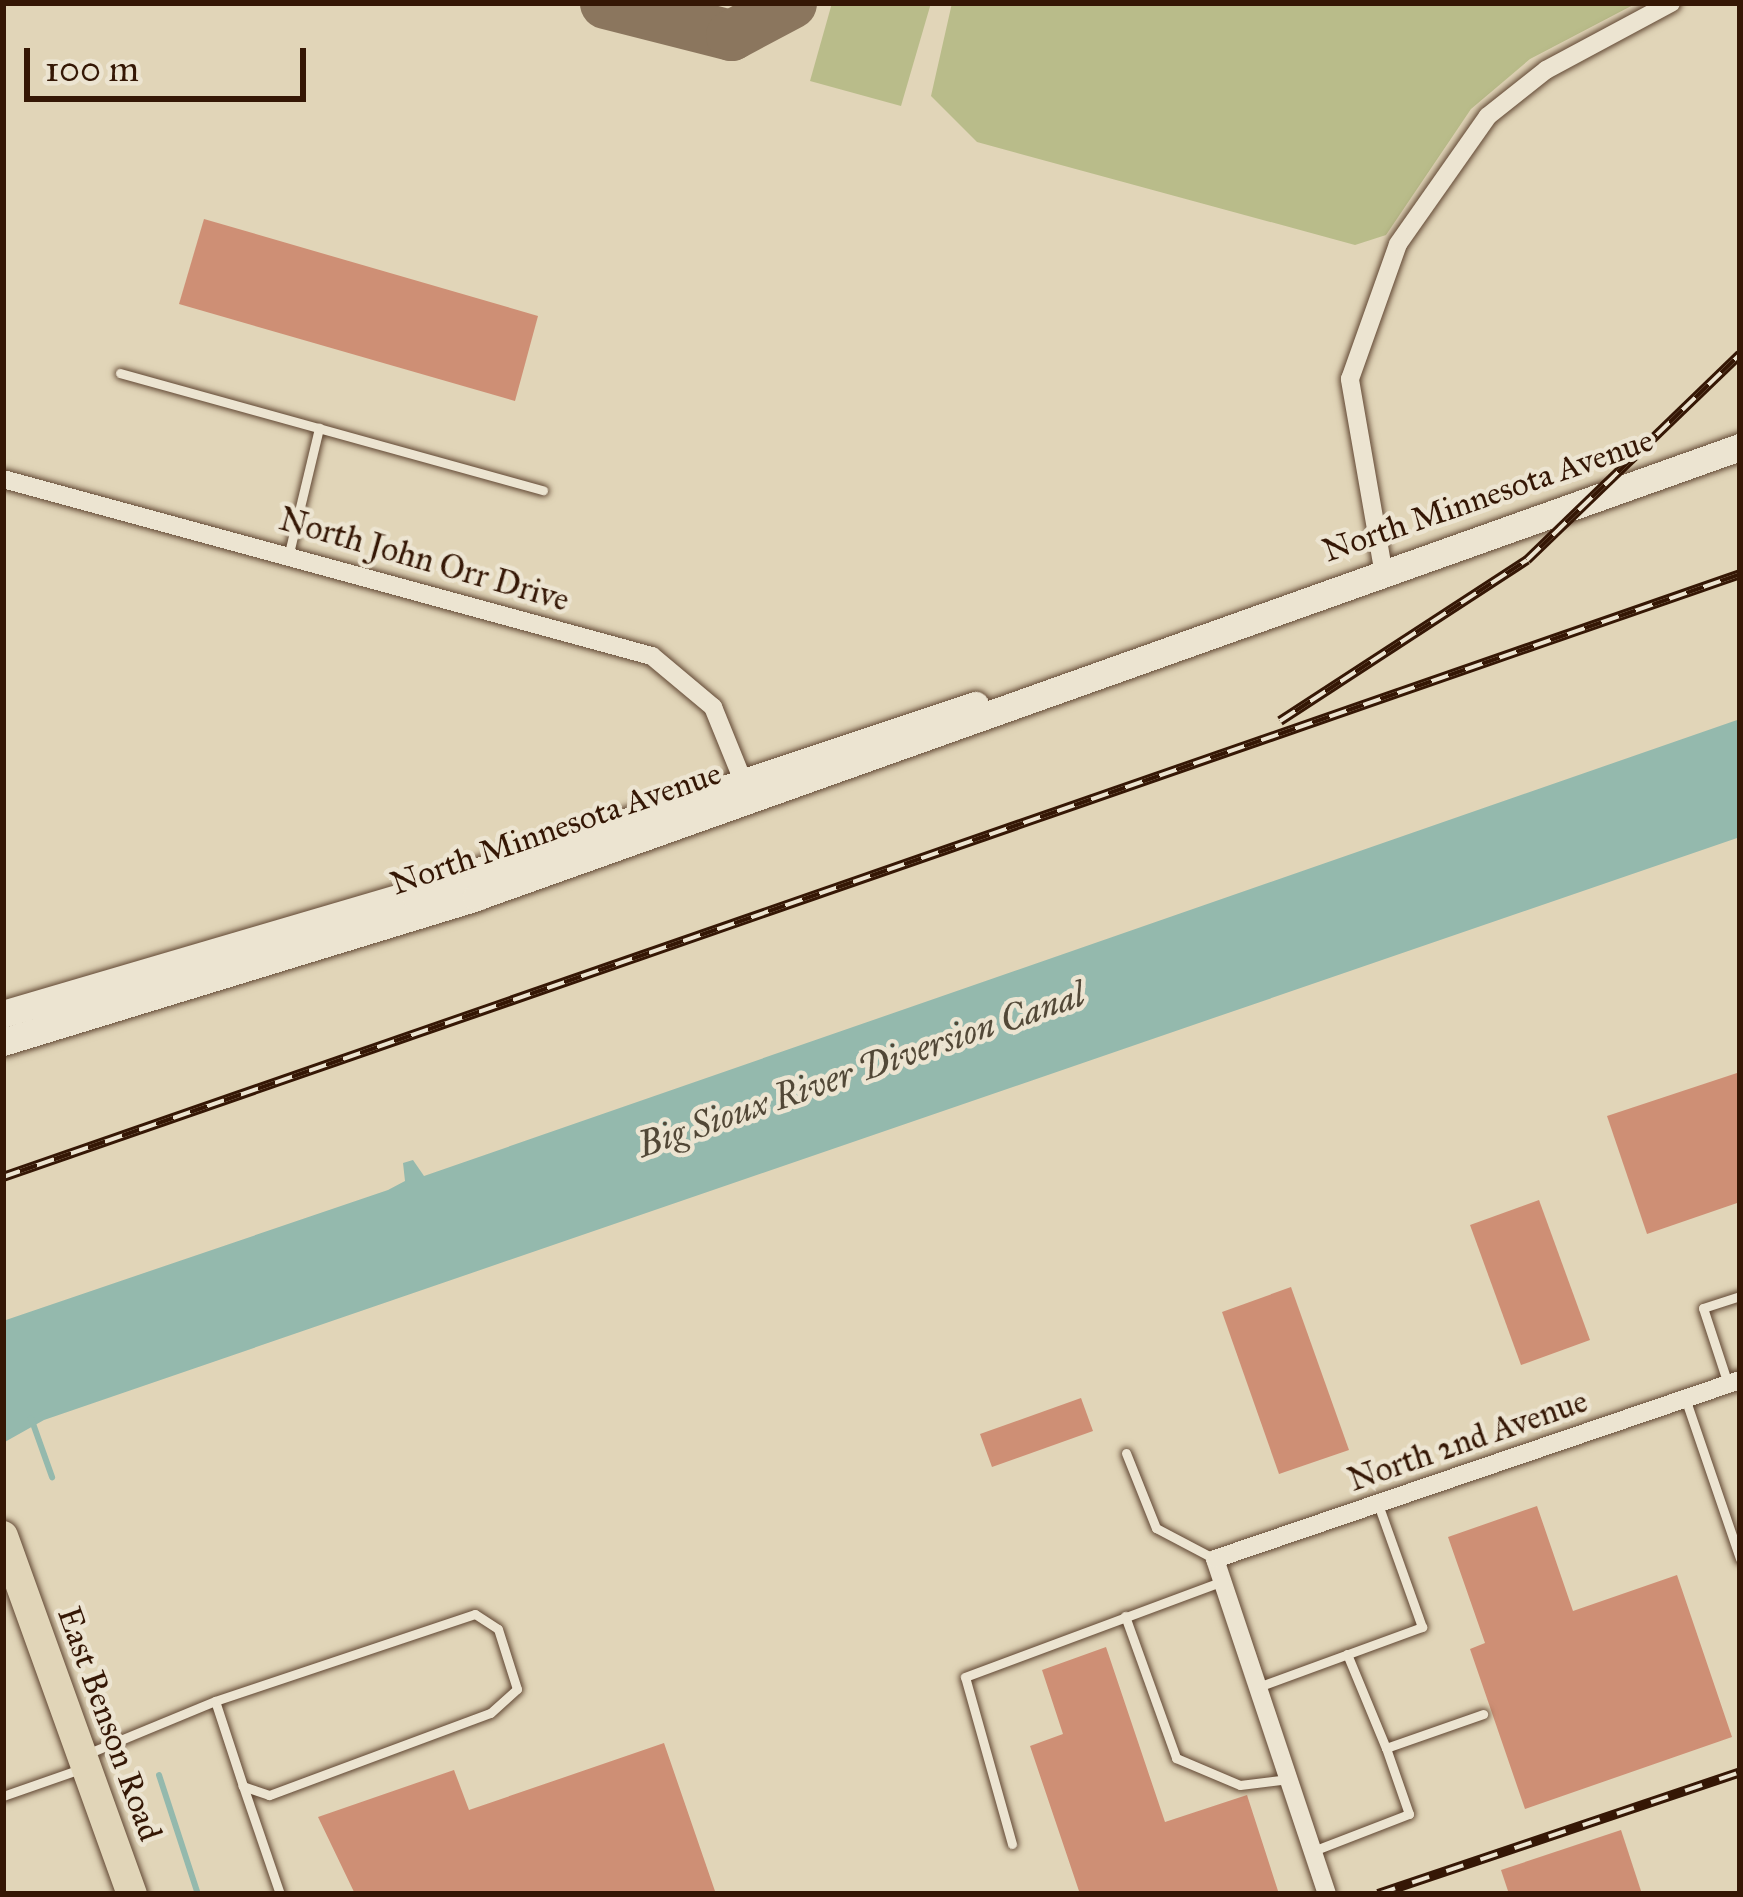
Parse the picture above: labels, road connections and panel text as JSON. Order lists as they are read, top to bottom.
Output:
{
  "streets": {
    "main road": ["North Minnesota Avenue", "East Benson Road"],
    "street": ["North John Orr Drive", "North 2nd Avenue"]
  },
  "crossings": [
    ["North Minnesota Avenue", "North John Orr Drive"]
  ],
  "water": ["Big Sioux River Diversion Canal"],
  "scale_bar": "100 m"
}
